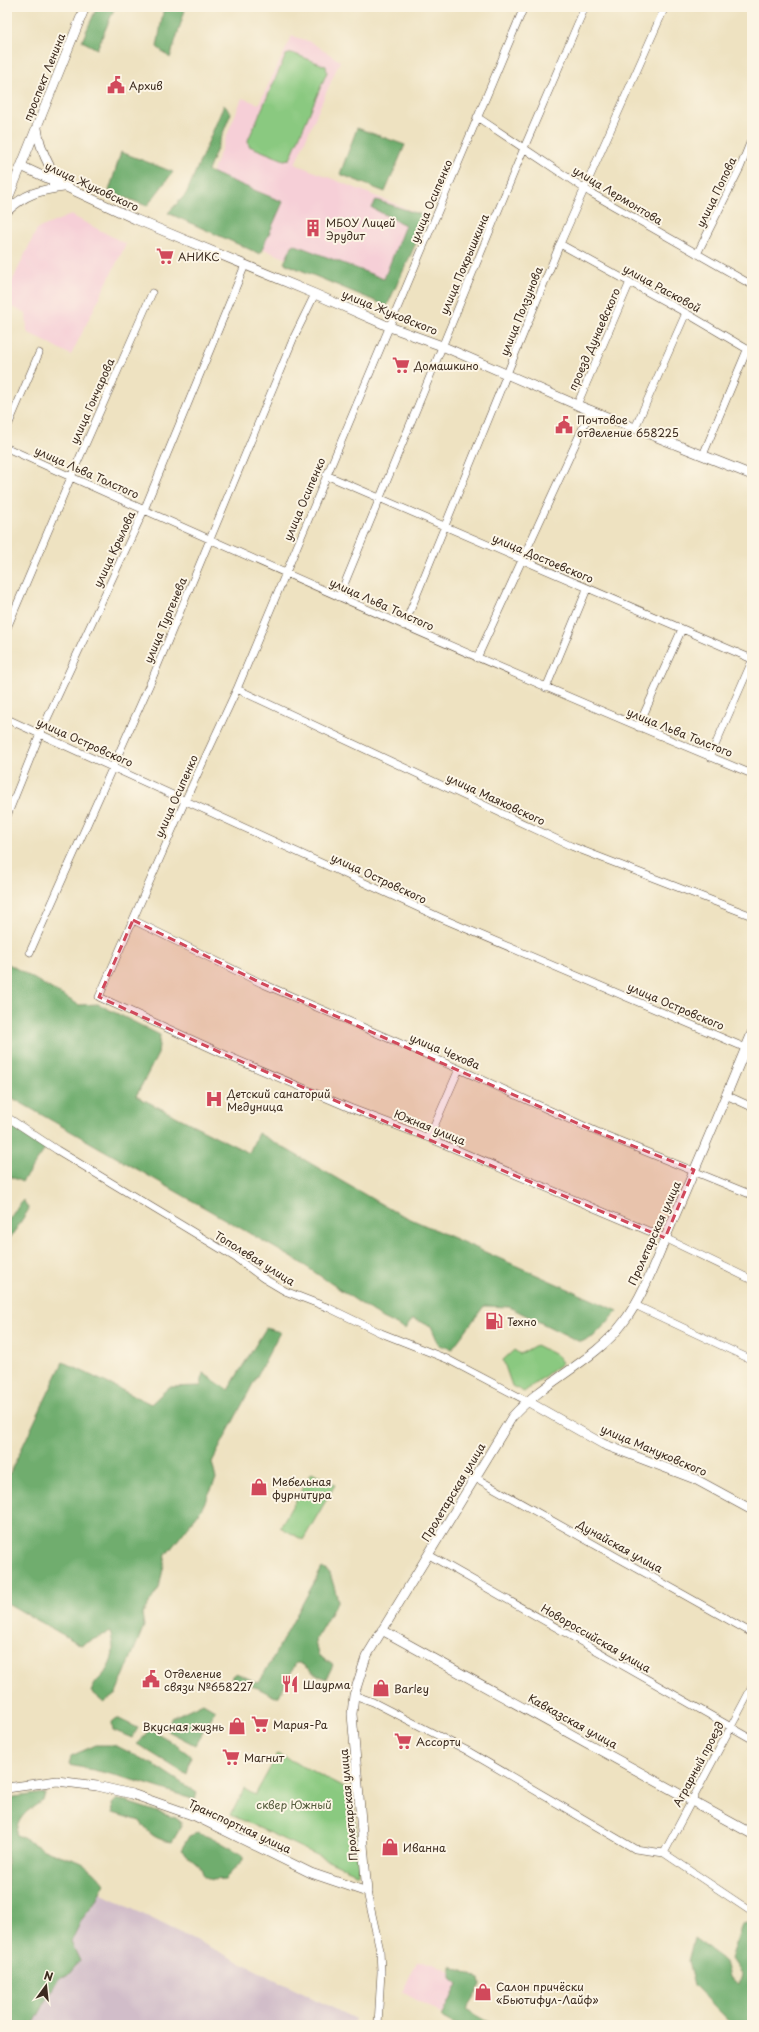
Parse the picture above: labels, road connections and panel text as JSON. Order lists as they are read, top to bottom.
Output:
{
  "streets": {
    "street": [
      "проспект Ленина",
      "улица Жуковского",
      "улица Попова",
      "улица Лермонтова",
      "улица Осипенко",
      "улица Покрышкина",
      "улица Расковой",
      "улица Ползунова",
      "проезд Дунаевского",
      "улица Гончарова",
      "улица Льва Толстого",
      "улица Крылова",
      "улица Достоевского",
      "улица Тургенева",
      "улица Островского",
      "улица Маяковского",
      "улица Чехова",
      "Южная улица",
      "Пролетарская улица",
      "Тополевая улица",
      "улица Мануковского",
      "Дунайская улица",
      "Новороссийская улица",
      "Кавказская улица",
      "Аграрный проезд",
      "Транспортная улица"
    ]
  },
  "crossings": [
    ["проспект Ленина", "улица Жуковского"],
    ["улица Жуковского", "улица Осипенко"],
    ["улица Жуковского", "улица Покрышкина"],
    ["улица Жуковского", "улица Ползунова"],
    ["улица Жуковского", "проезд Дунаевского"],
    ["улица Жуковского", "улица Крылова"],
    ["улица Жуковского", "улица Тургенева"],
    ["улица Попова", "улица Лермонтова"],
    ["улица Лермонтова", "улица Осипенко"],
    ["улица Лермонтова", "улица Покрышкина"],
    ["улица Лермонтова", "улица Ползунова"],
    ["улица Осипенко", "улица Льва Толстого"],
    ["улица Осипенко", "улица Достоевского"],
    ["улица Осипенко", "улица Островского"],
    ["улица Осипенко", "улица Маяковского"],
    ["улица Осипенко", "улица Чехова"],
    ["улица Осипенко", "Южная улица"],
    ["улица Покрышкина", "улица Льва Толстого"],
    ["улица Покрышкина", "улица Достоевского"],
    ["улица Расковой", "улица Ползунова"],
    ["улица Расковой", "проезд Дунаевского"],
    ["улица Ползунова", "улица Льва Толстого"],
    ["улица Ползунова", "улица Достоевского"],
    ["улица Гончарова", "улица Льва Толстого"],
    ["улица Льва Толстого", "улица Крылова"],
    ["улица Льва Толстого", "улица Тургенева"],
    ["улица Крылова", "улица Островского"],
    ["улица Тургенева", "улица Островского"],
    ["улица Островского", "Пролетарская улица"],
    ["улица Чехова", "Пролетарская улица"],
    ["Южная улица", "Пролетарская улица"],
    ["Пролетарская улица", "Тополевая улица"],
    ["Пролетарская улица", "улица Мануковского"],
    ["Пролетарская улица", "Дунайская улица"],
    ["Пролетарская улица", "Новороссийская улица"],
    ["Пролетарская улица", "Кавказская улица"],
    ["Пролетарская улица", "Транспортная улица"],
    ["Тополевая улица", "улица Мануковского"],
    ["Новороссийская улица", "Аграрный проезд"],
    ["Кавказская улица", "Аграрный проезд"]
  ],
  "parks": ["сквер Южный"],
  "places": {
    "public building": ["Архив", "Почтовое отделение 658225", "Отделение связи №658227"],
    "building": ["МБОУ Лицей Эрудит"],
    "supermarket": [
      "АНИКС",
      "Домашкино",
      "Мария-Ра",
      "Ассорти",
      "Магнит"
    ],
    "hospital": ["Детский санаторий Медуница"],
    "fuel station": ["Техно"],
    "shop": [
      "Мебельная фурнитура",
      "Barley",
      "Вкусная жизнь",
      "Иванна",
      "Салон причёски «Бьютифул-Лайф»"
    ],
    "restaurant": ["Шаурма"]
  },
  "north": "top"
}
